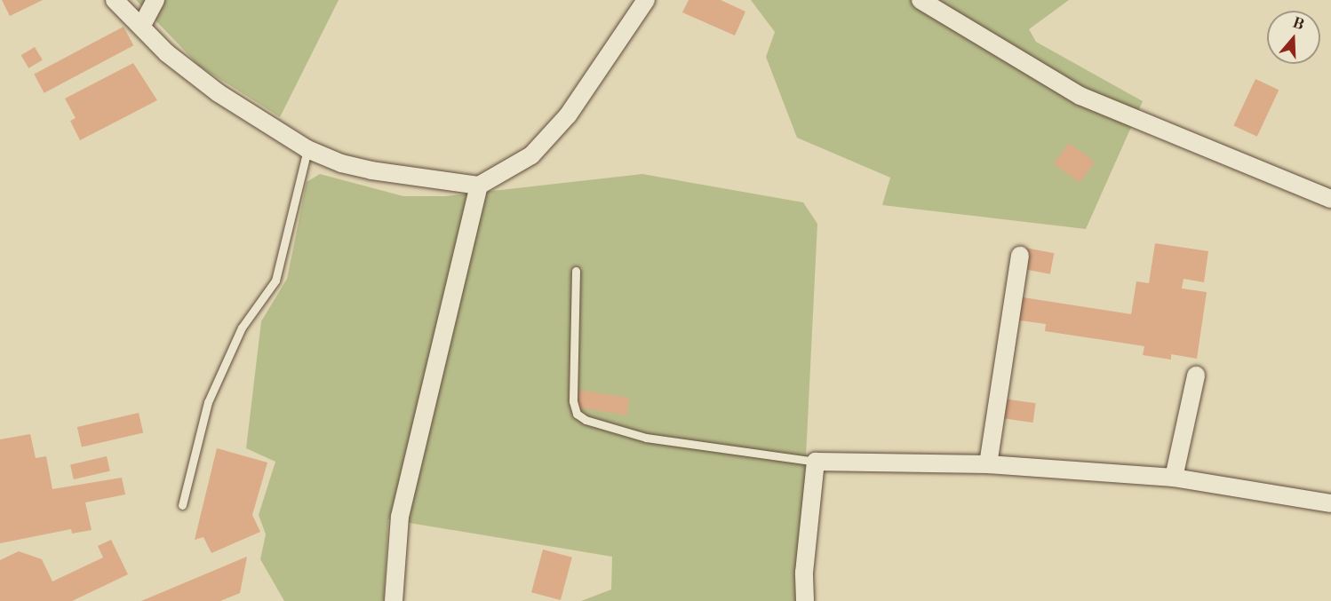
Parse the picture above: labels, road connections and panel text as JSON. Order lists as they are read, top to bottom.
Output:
{
  "north": "top"
}
